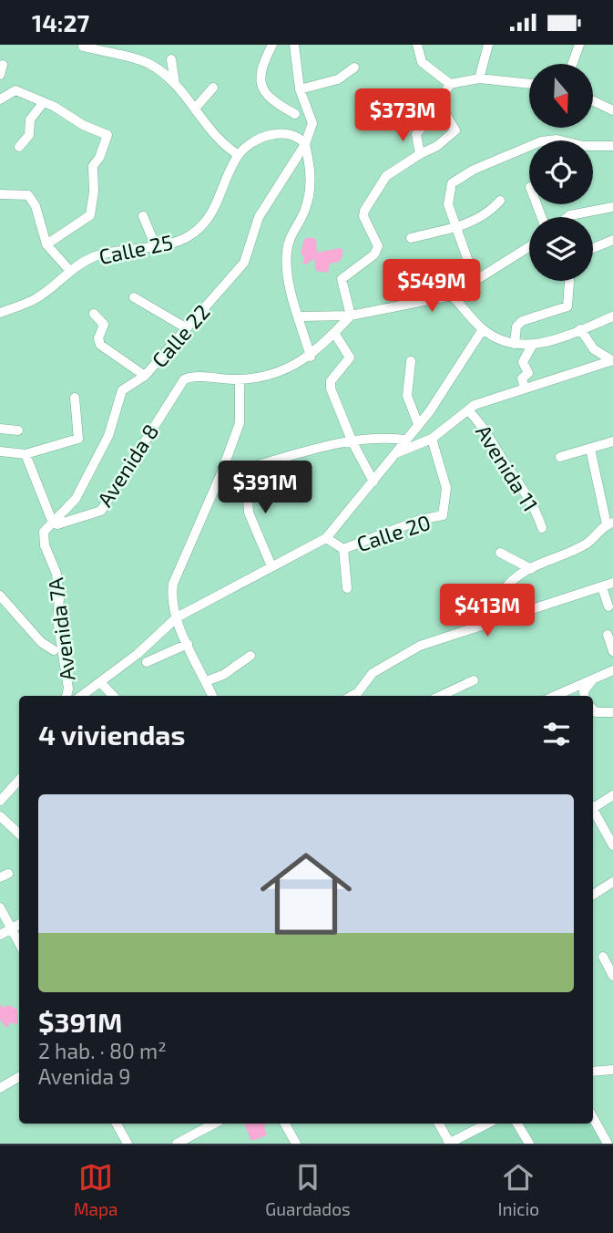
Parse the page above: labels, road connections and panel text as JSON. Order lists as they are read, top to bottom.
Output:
{
  "streets": {
    "street": [
      "Calle 25",
      "Calle 22",
      "Avenida 8",
      "Avenida 11",
      "Calle 20",
      "Avenida 7A"
    ]
  },
  "crossings": [
    ["Calle 22", "Avenida 8"],
    ["Calle 22", "Avenida 7A"],
    ["Avenida 8", "Avenida 7A"]
  ],
  "north": "bottom",
  "page": {
    "status": "14:27",
    "price": [
      "$373M",
      "$549M",
      "$391M",
      "$413M"
    ],
    "heading": "4 viviendas",
    "list": [
      {
        "name": "$391M",
        "note": "2 hab. · 80 m² · Avenida 9"
      }
    ],
    "tabs": ["Mapa", "Guardados", "Inicio"]
  }
}
